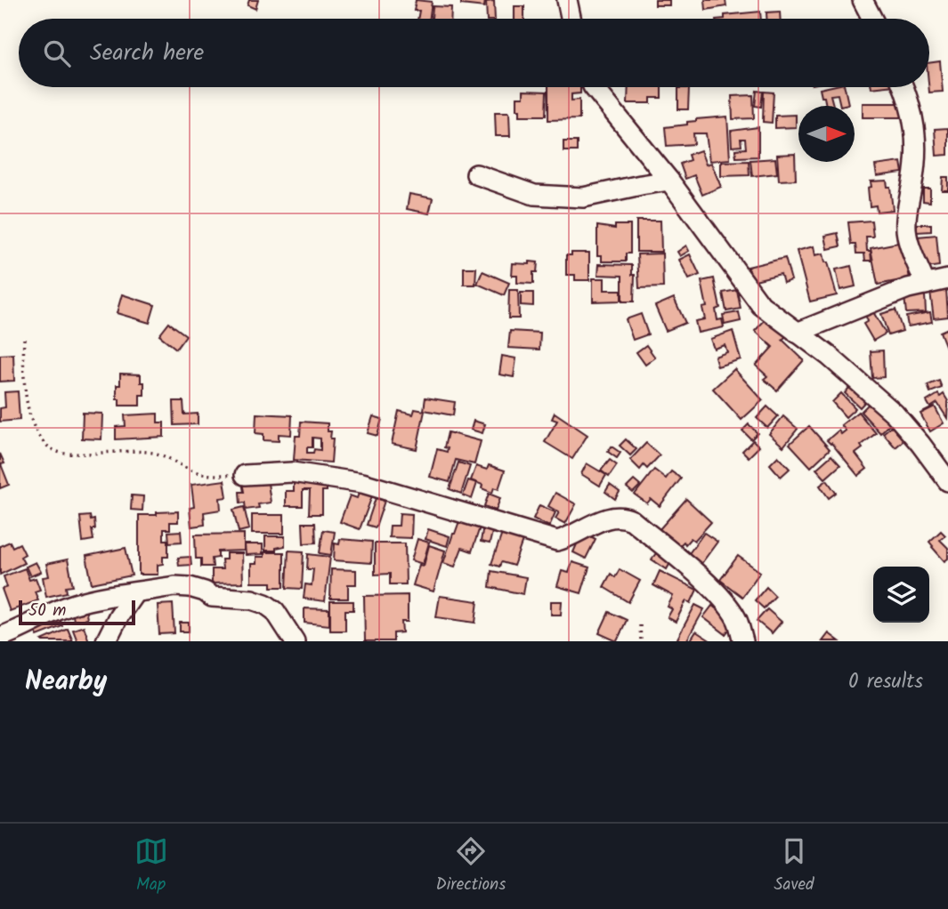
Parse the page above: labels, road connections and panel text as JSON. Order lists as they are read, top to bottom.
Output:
{
  "scale_bar": "50 m",
  "north": "right",
  "page": {
    "search": "Search here",
    "scale": "50 m",
    "heading": ["Nearby", "0 results"],
    "nav": ["Map", "Directions", "Saved"]
  }
}
